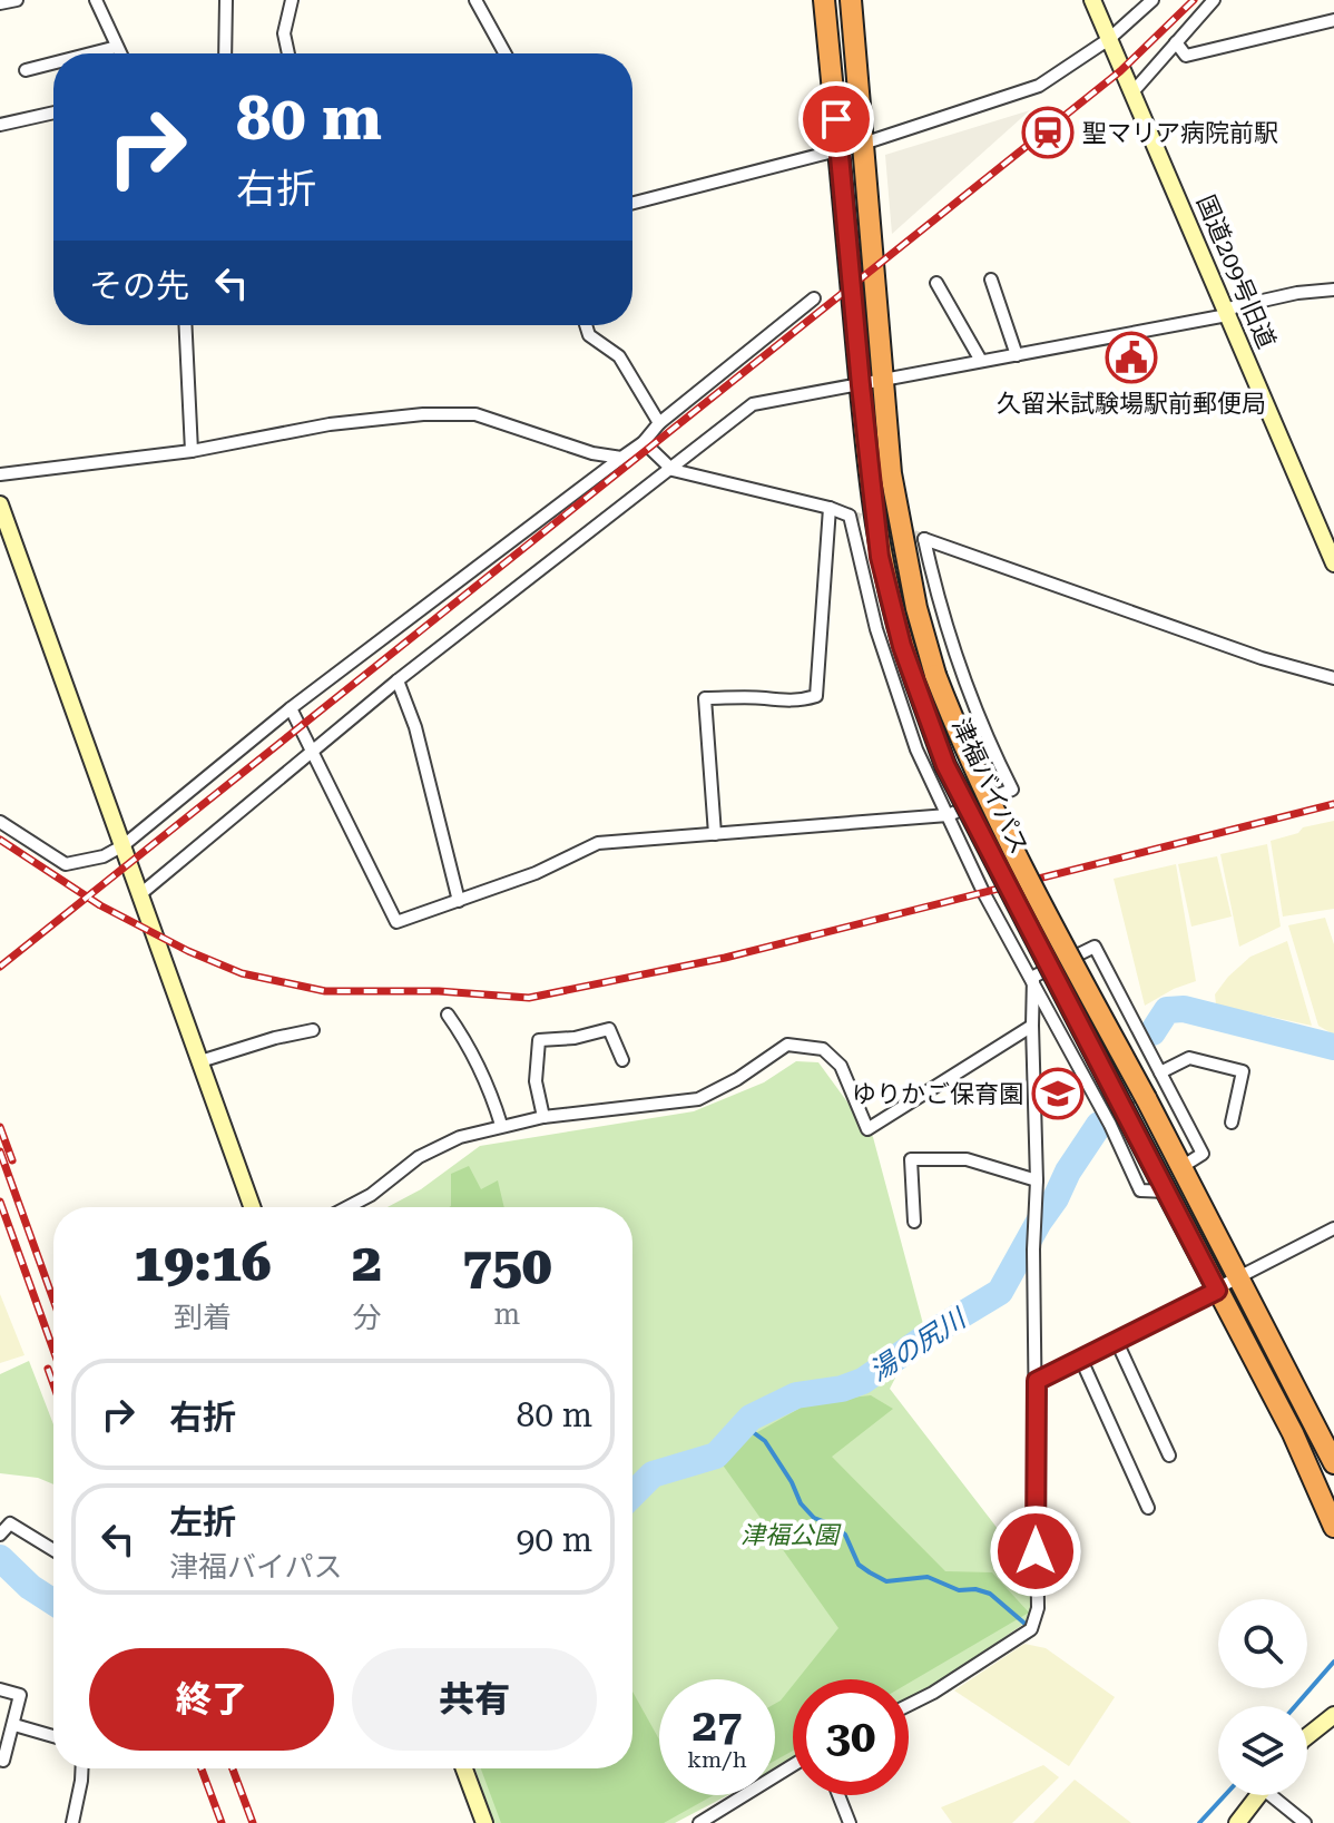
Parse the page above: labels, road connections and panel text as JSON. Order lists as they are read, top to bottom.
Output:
{
  "streets": {
    "highway": ["津福バイパス"],
    "street": ["国道209号旧道"]
  },
  "water": ["湯の尻川"],
  "parks": ["津福公園"],
  "places": {
    "station": ["聖マリア病院前駅"],
    "public building": ["久留米試験場駅前郵便局"],
    "school or university": ["ゆりかご保育園"]
  },
  "page": {
    "turn": ["80 m", "右折"],
    "then": "その先",
    "eta": [
      "19:16",
      "到着",
      "2",
      "分",
      "750",
      "m"
    ],
    "list": [
      {
        "name": "右折",
        "value": "80 m"
      },
      {
        "name": "左折",
        "note": "津福バイパス",
        "value": "90 m"
      }
    ],
    "buttons": ["終了", "共有"],
    "speed": "27 km/h",
    "limit": "30"
  }
}
